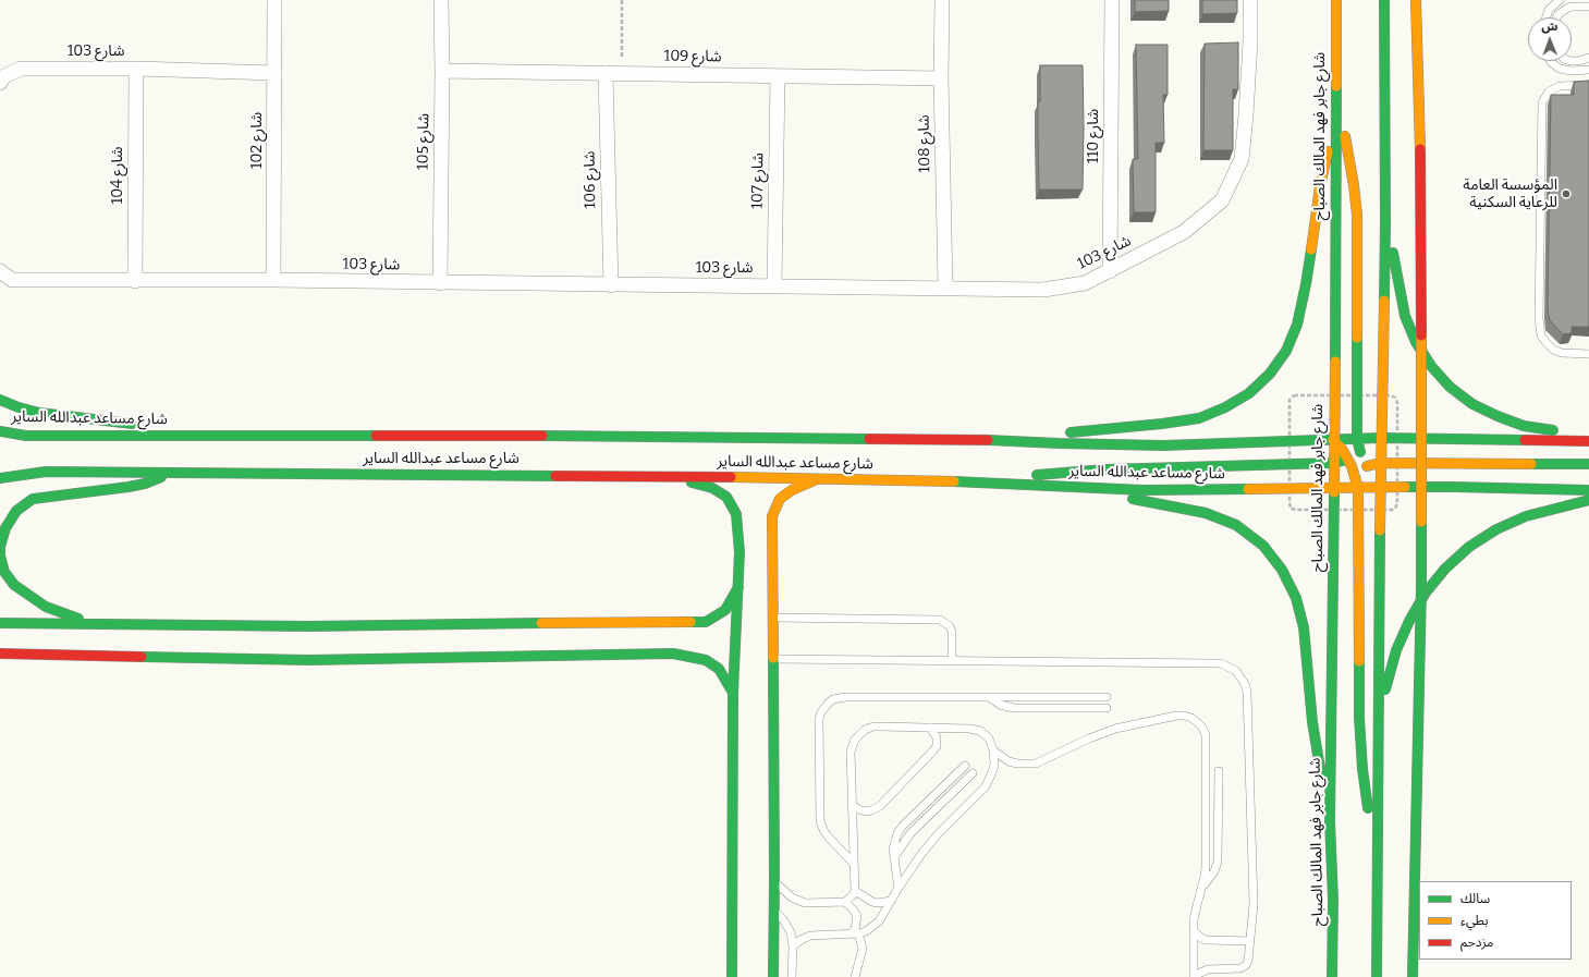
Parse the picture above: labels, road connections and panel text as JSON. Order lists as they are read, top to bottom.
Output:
{
  "streets": {
    "main road": ["شارع جابر فهد المالك الصباح", "شارع مساعد عبدالله الساير"],
    "street": [
      "شارع 103",
      "شارع 109",
      "شارع 110",
      "شارع 102",
      "شارع 105",
      "شارع 108",
      "شارع 104",
      "شارع 106",
      "شارع 107"
    ]
  },
  "crossings": [
    ["شارع 103", "شارع 110"],
    ["شارع 103", "شارع 102"],
    ["شارع 103", "شارع 105"],
    ["شارع 103", "شارع 108"],
    ["شارع 103", "شارع 104"],
    ["شارع 103", "شارع 106"],
    ["شارع 103", "شارع 107"],
    ["شارع 109", "شارع 105"],
    ["شارع 109", "شارع 108"],
    ["شارع 109", "شارع 106"],
    ["شارع 109", "شارع 107"],
    ["شارع جابر فهد المالك الصباح", "شارع مساعد عبدالله الساير"]
  ],
  "places": ["المؤسسة العامة للرعاية السكنية"],
  "legend": ["سالك", "بطيء", "مزدحم"],
  "north": "top"
}
